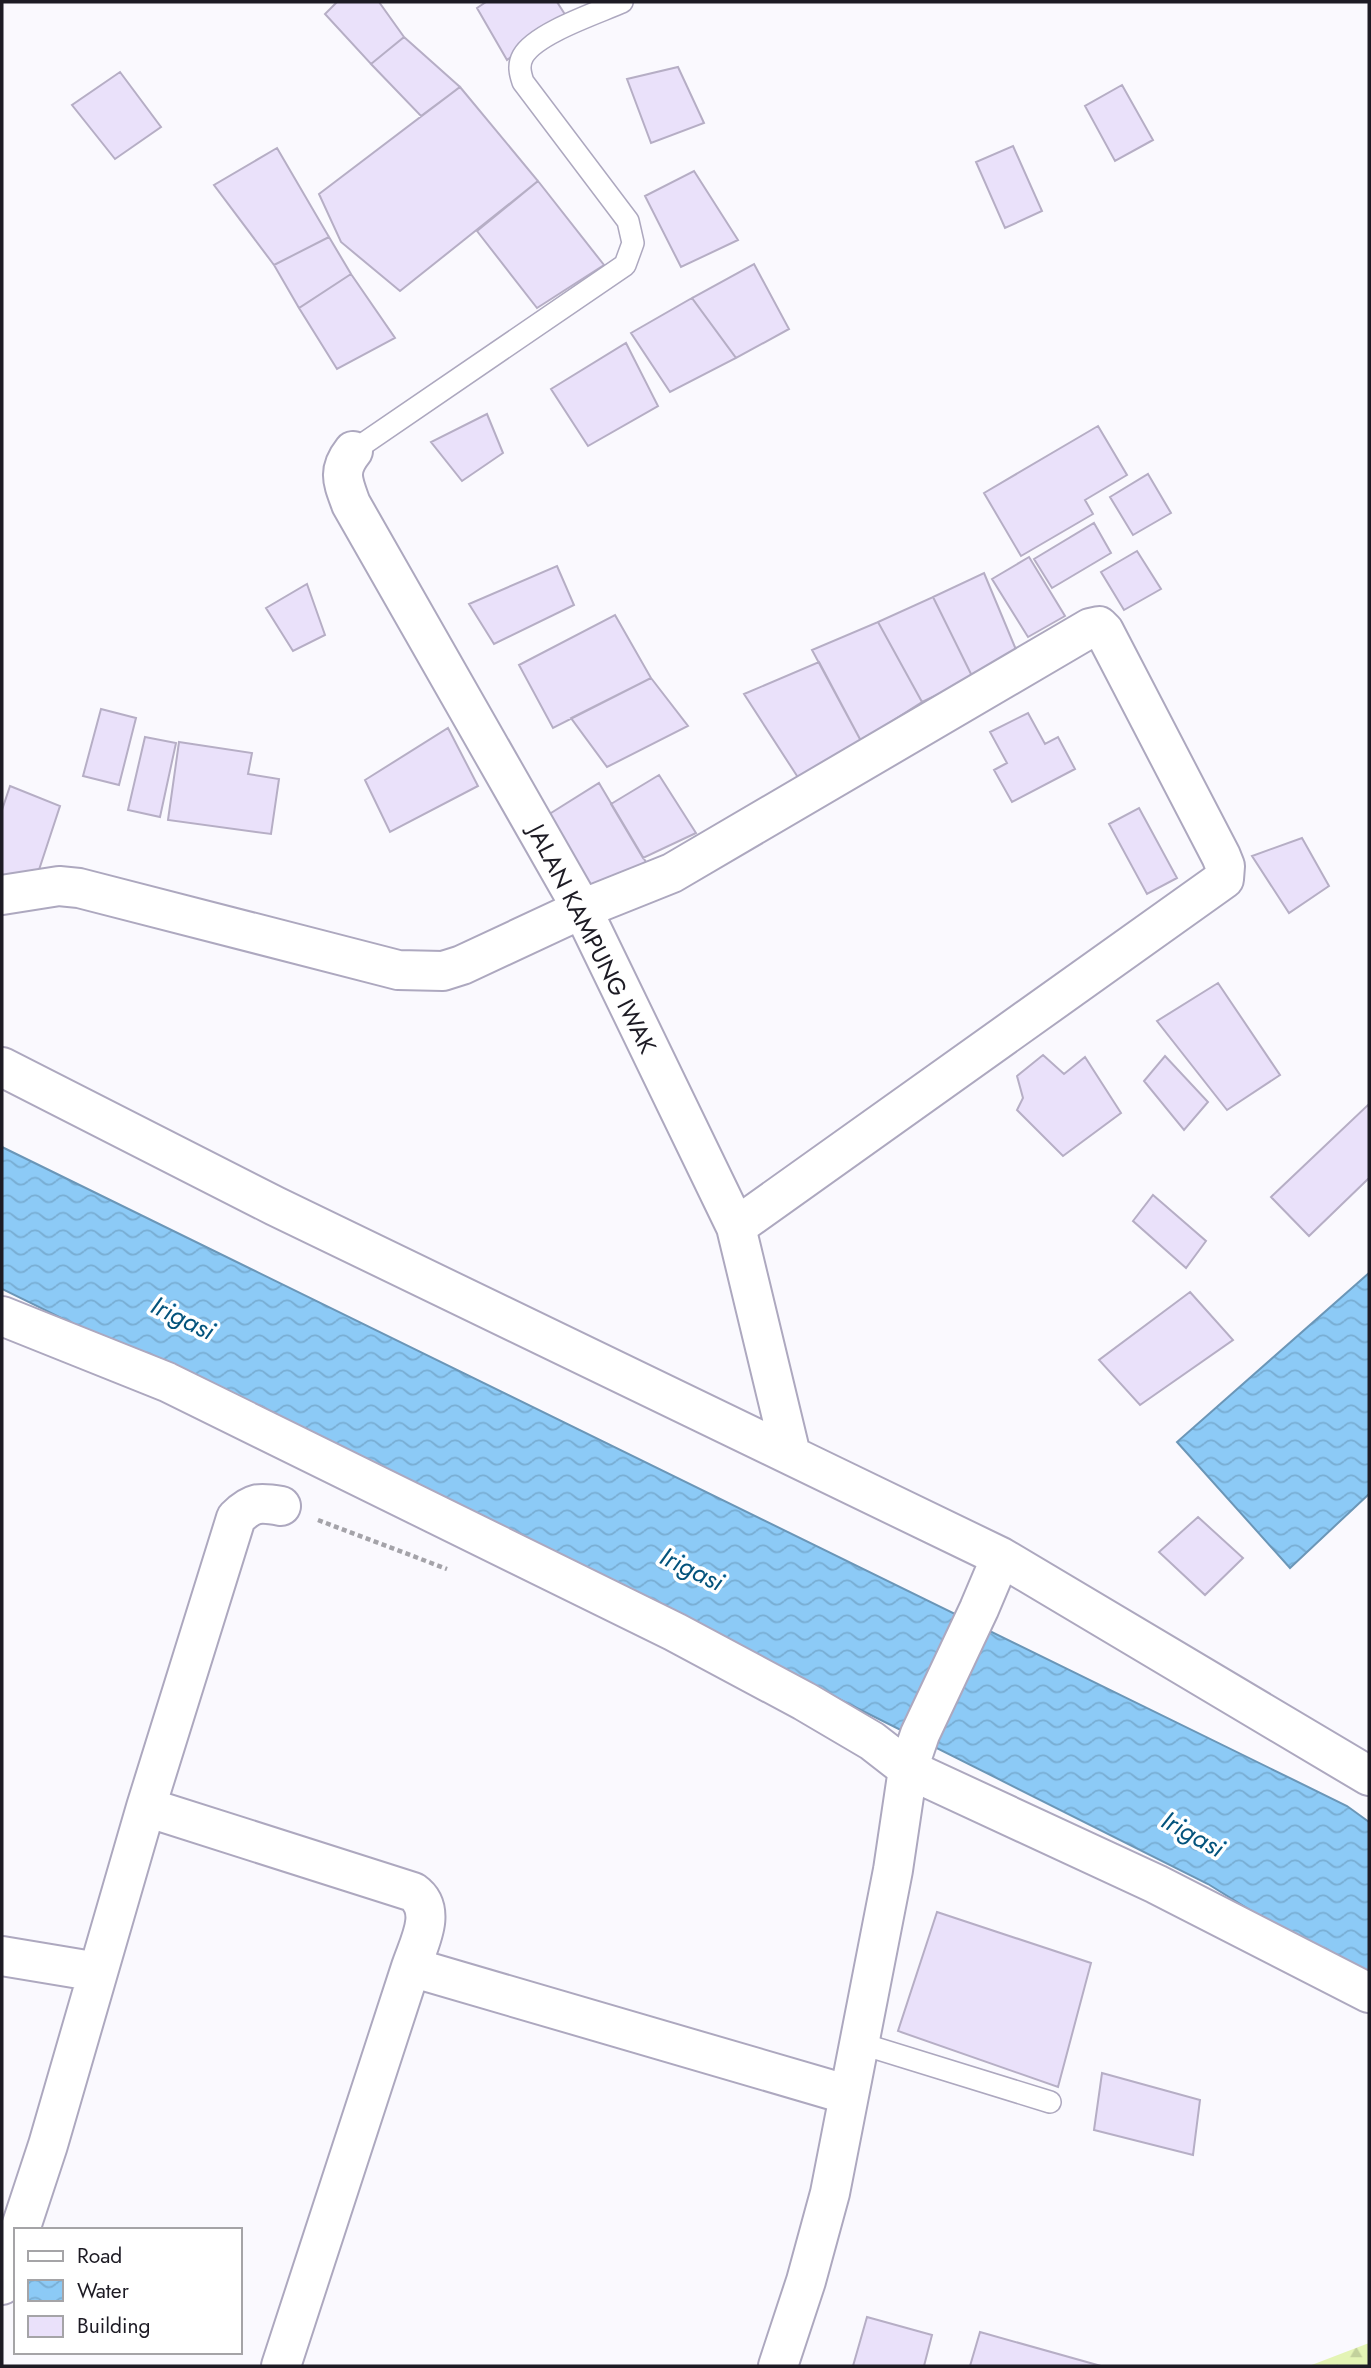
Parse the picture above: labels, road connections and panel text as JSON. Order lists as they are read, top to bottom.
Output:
{
  "streets": {
    "street": ["JALAN KAMPUNG IWAK"]
  },
  "water": ["Irigasi"],
  "legend": ["Road", "Water", "Building"]
}
